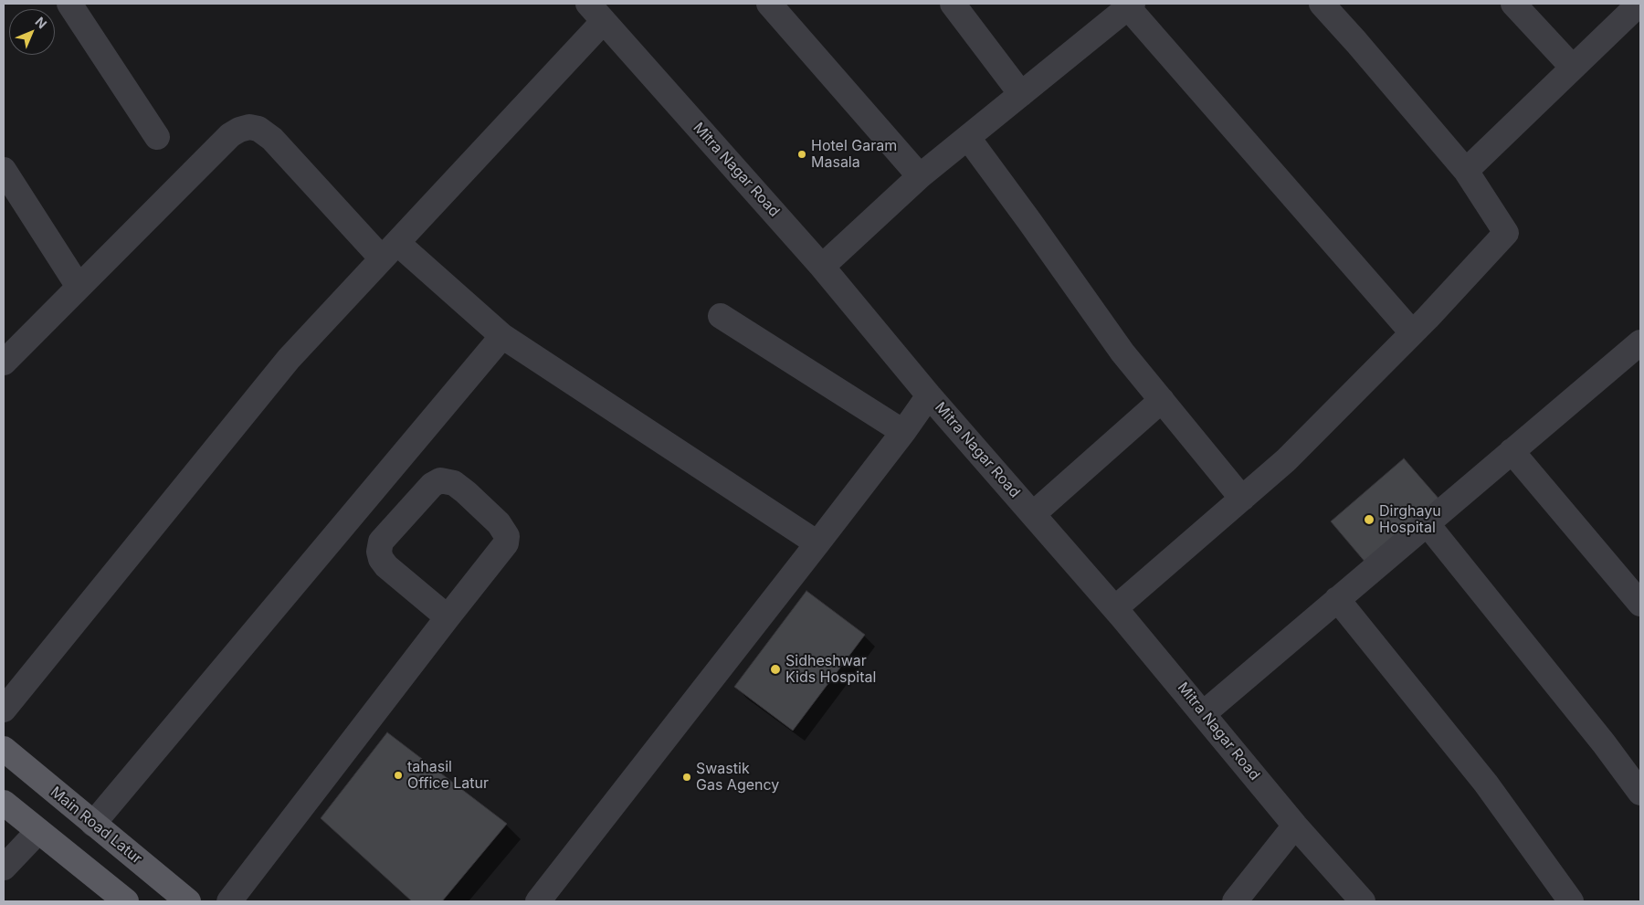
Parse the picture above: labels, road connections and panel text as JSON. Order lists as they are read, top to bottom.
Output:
{
  "streets": {
    "main road": ["Main Road Latur"],
    "street": ["Mitra Nagar Road"]
  },
  "places": [
    "Hotel Garam Masala",
    "Dirghayu Hospital",
    "Sidheshwar Kids Hospital",
    "tahasil Office Latur",
    "Swastik Gas Agency"
  ],
  "north": "top right"
}
